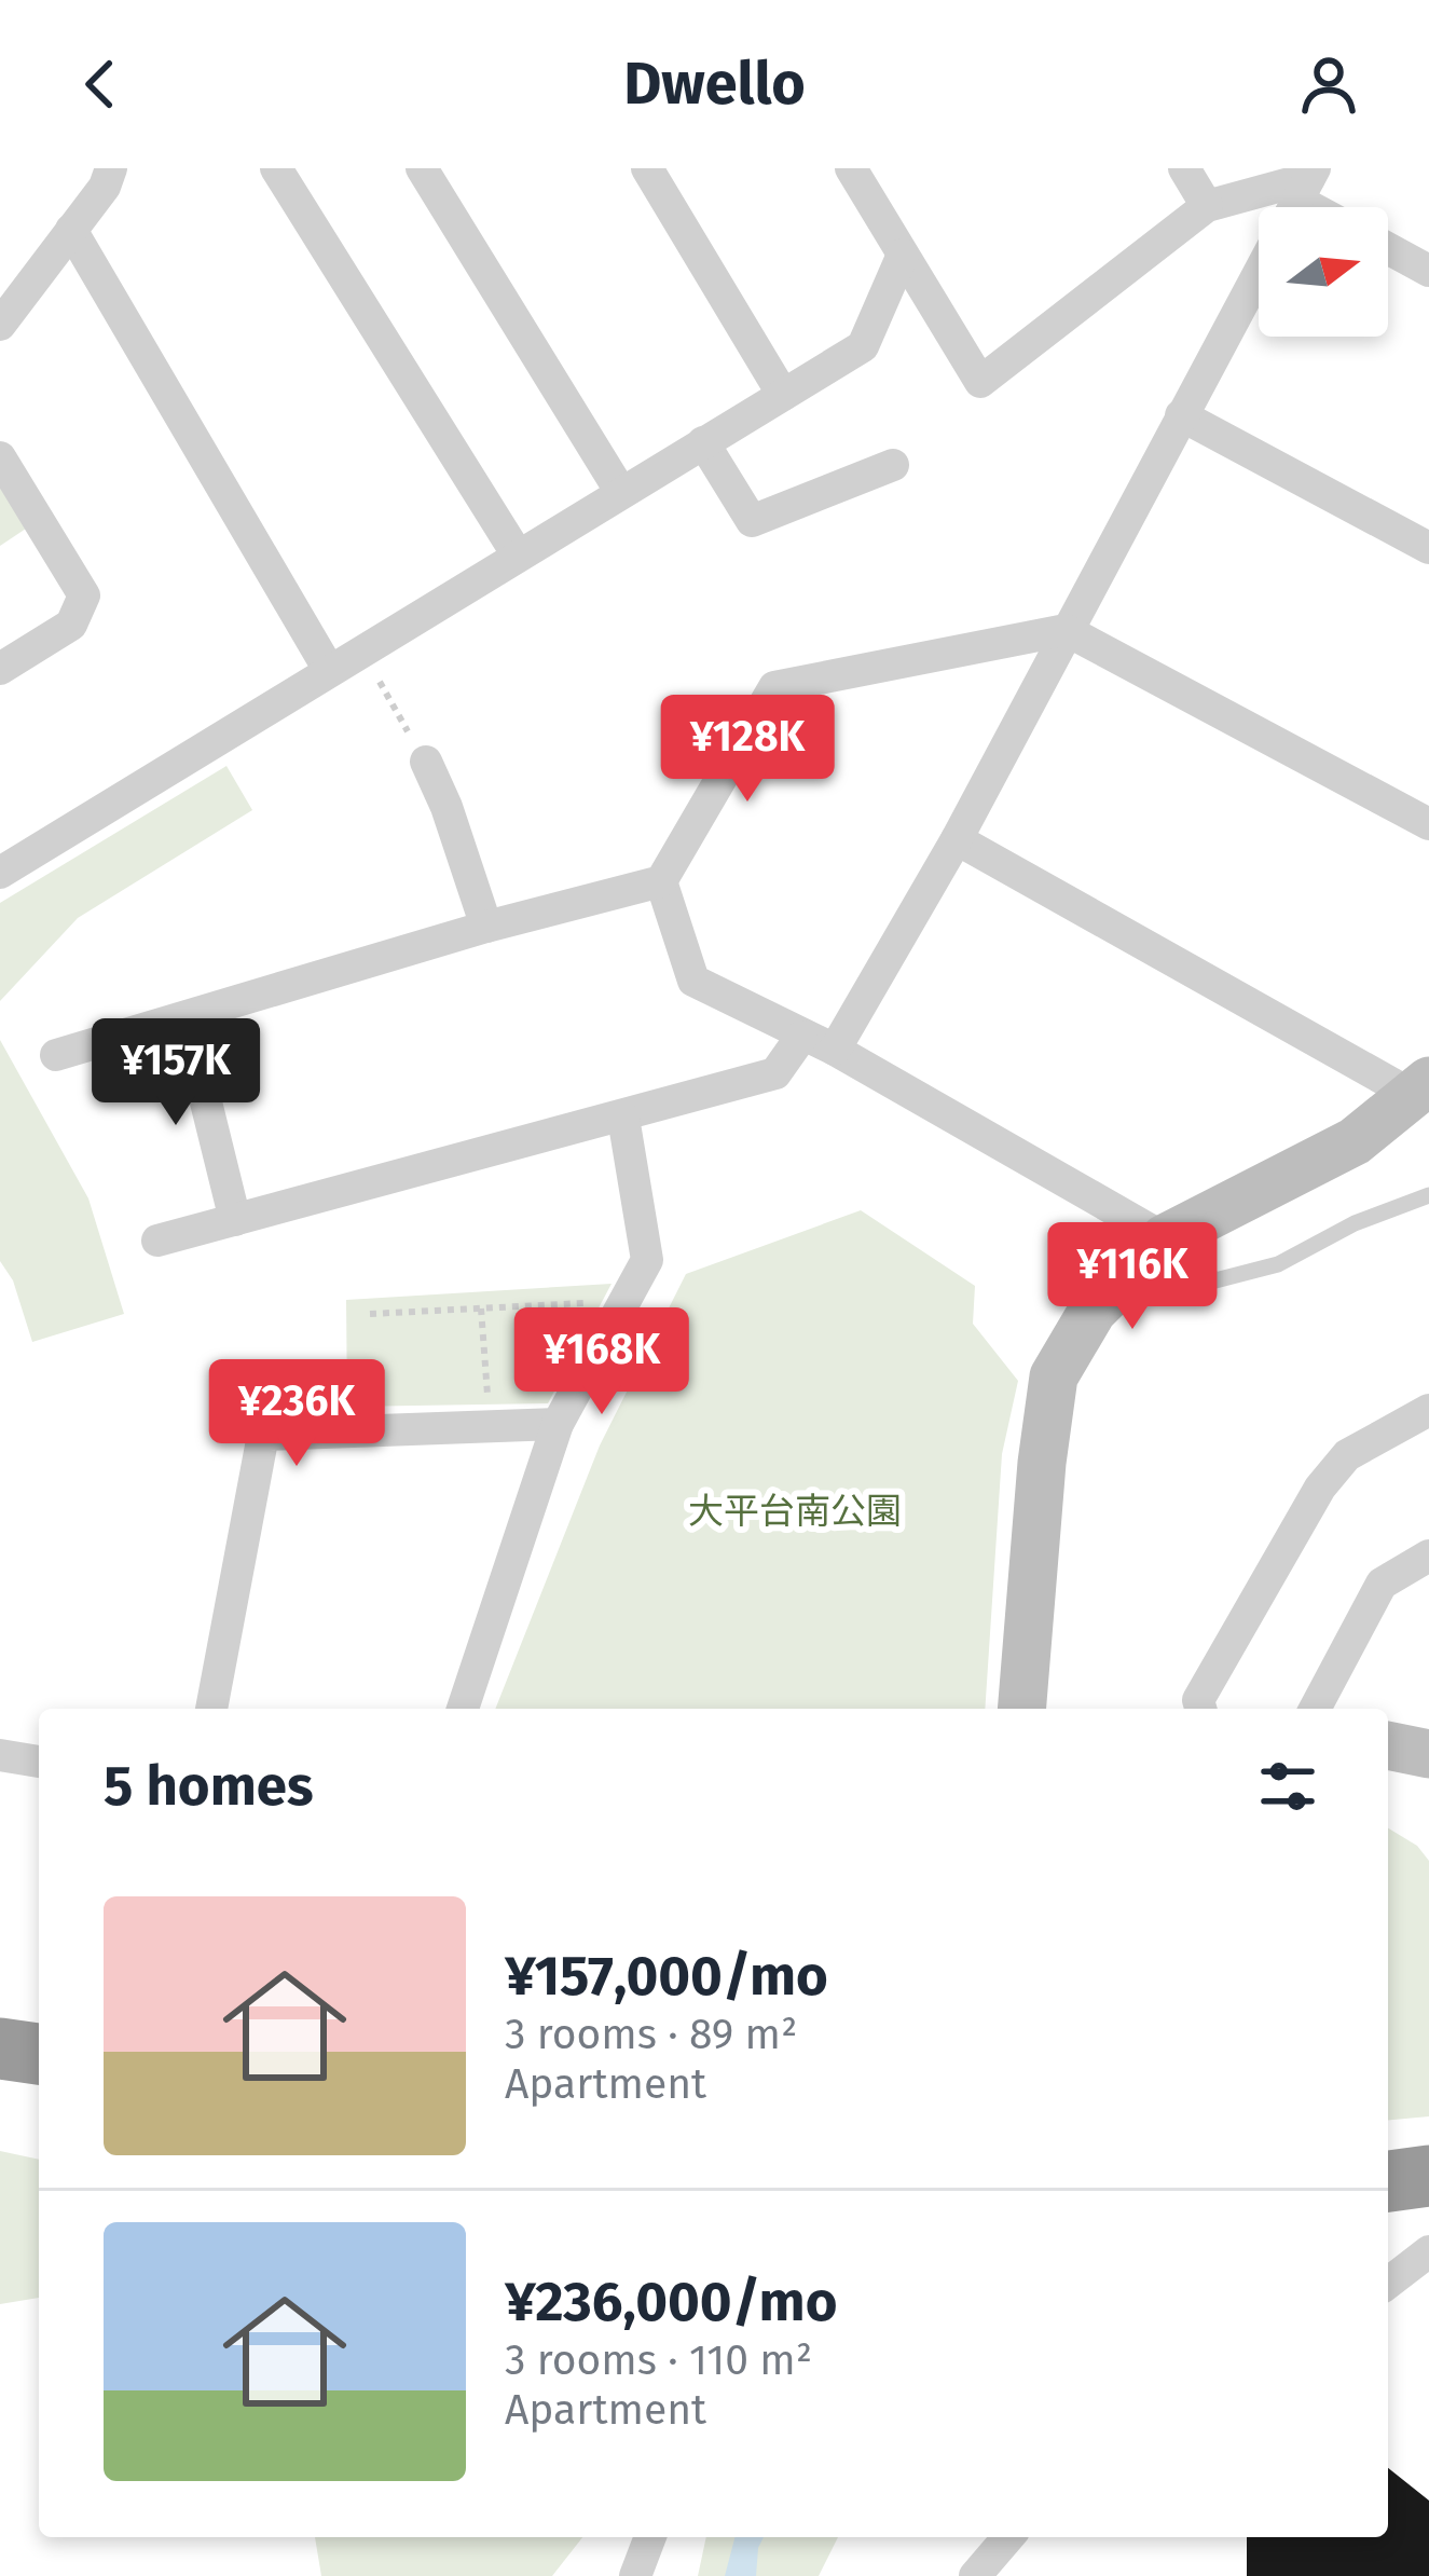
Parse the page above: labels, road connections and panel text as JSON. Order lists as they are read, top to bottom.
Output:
{
  "parks": ["大平台南公園"],
  "north": "right",
  "page": {
    "header": "Dwello",
    "price": [
      "¥128K",
      "¥157K",
      "¥116K",
      "¥168K",
      "¥236K"
    ],
    "heading": "5 homes",
    "list": [
      {
        "name": "¥157,000/mo",
        "note": "3 rooms · 89 m² · Apartment"
      },
      {
        "name": "¥236,000/mo",
        "note": "3 rooms · 110 m² · Apartment"
      }
    ]
  }
}
